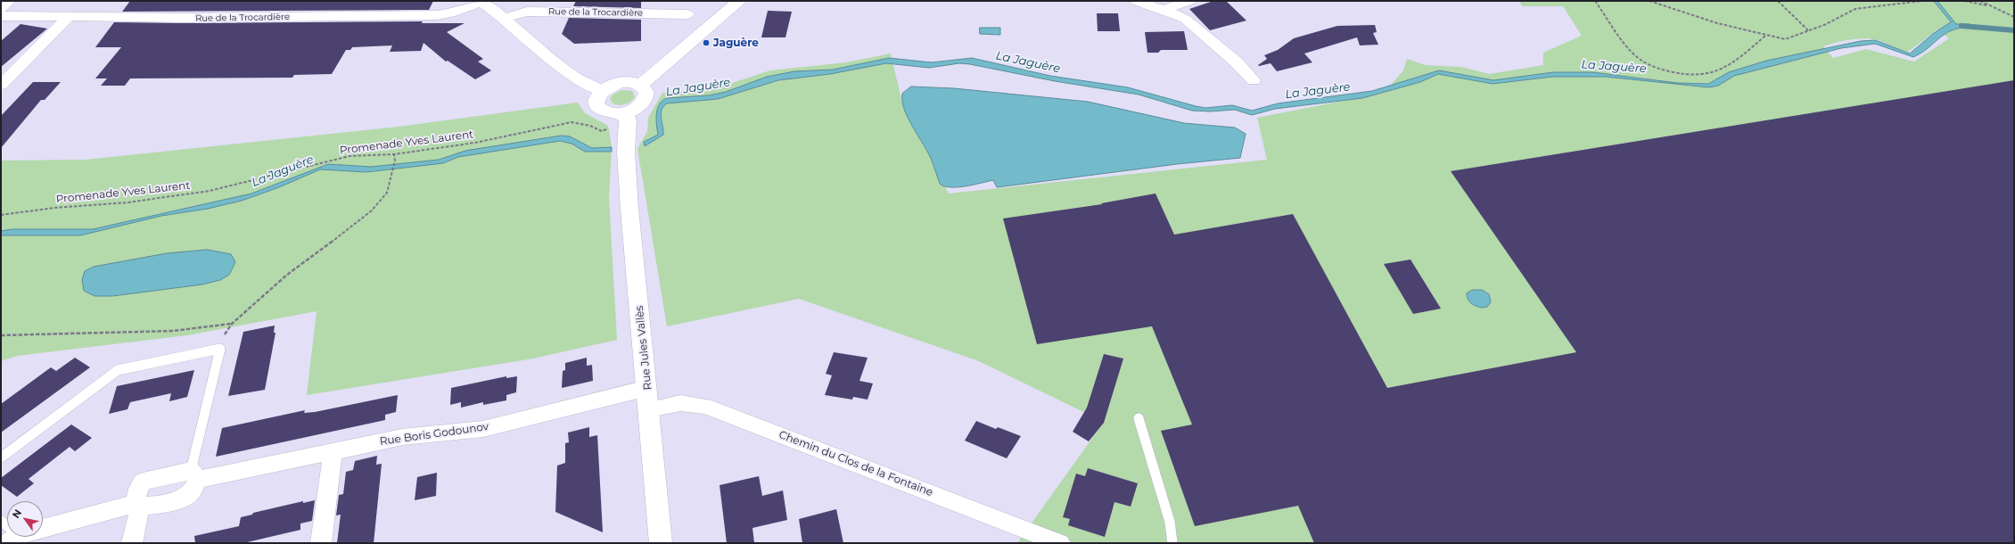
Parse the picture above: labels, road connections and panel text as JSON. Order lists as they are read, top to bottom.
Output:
{
  "streets": {
    "street": [
      "Rue de la Trocardière",
      "Rue Jules Vallès",
      "Rue Boris Godounov",
      "Chemin du Clos de la Fontaine"
    ],
    "path": ["Promenade Yves Laurent"]
  },
  "crossings": [
    ["Rue Jules Vallès", "Rue Boris Godounov"],
    ["Rue Jules Vallès", "Chemin du Clos de la Fontaine"]
  ],
  "water": ["La Jaguère"],
  "places": ["Jaguère"],
  "north": "top left"
}
